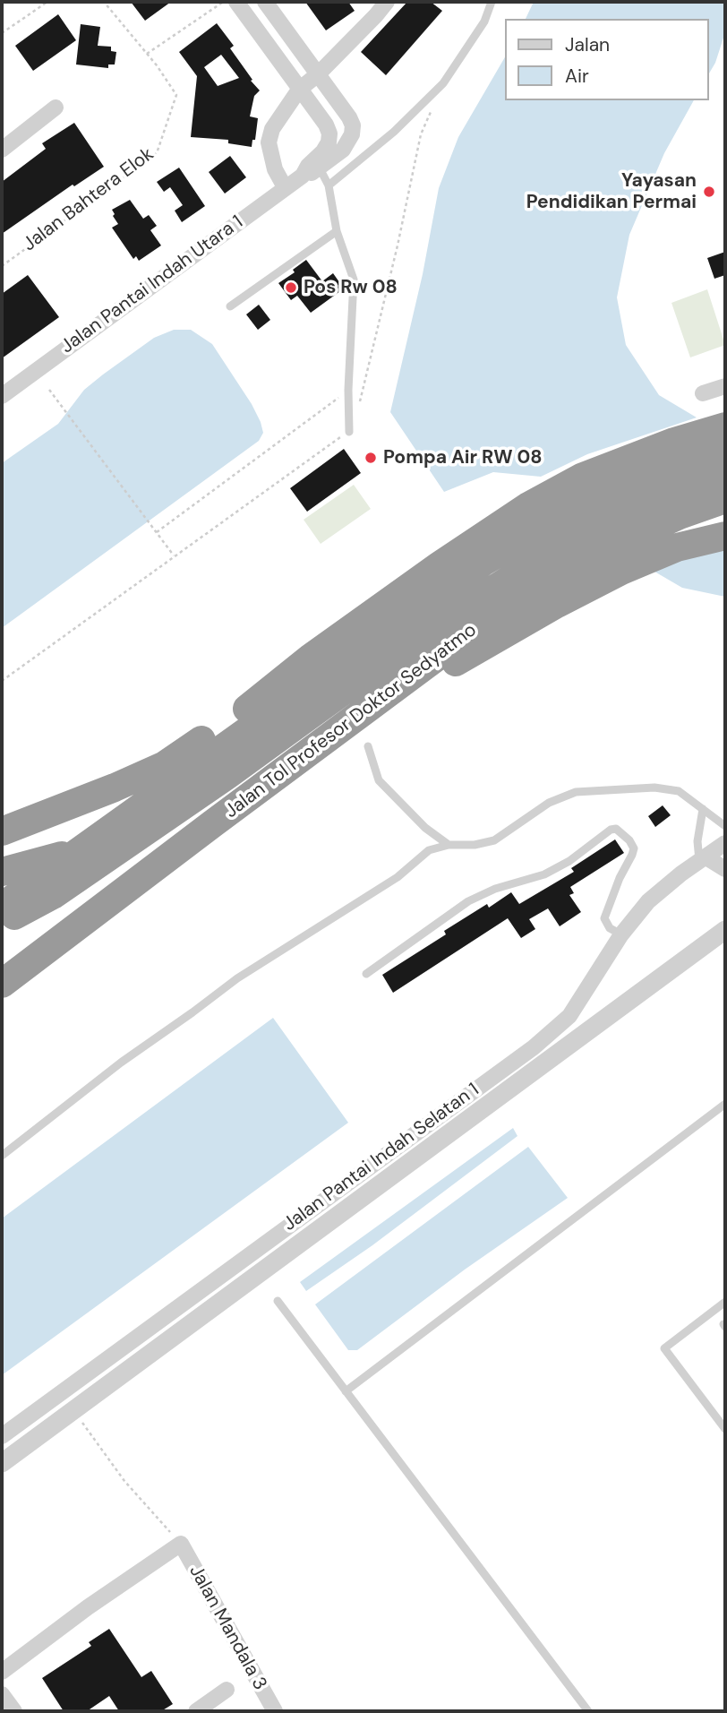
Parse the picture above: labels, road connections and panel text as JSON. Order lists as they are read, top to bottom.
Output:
{
  "streets": {
    "highway": ["Jalan Tol Profesor Doktor Sedyatmo"],
    "street": ["Jalan Pantai Indah Utara 1", "Jalan Pantai Indah Selatan 1", "Jalan Mandala 3"],
    "path": ["Jalan Bahtera Elok"]
  },
  "places": ["Yayasan Pendidikan Permai", "Pos Rw 08", "Pompa Air RW 08"],
  "legend": ["Jalan", "Air"]
}
